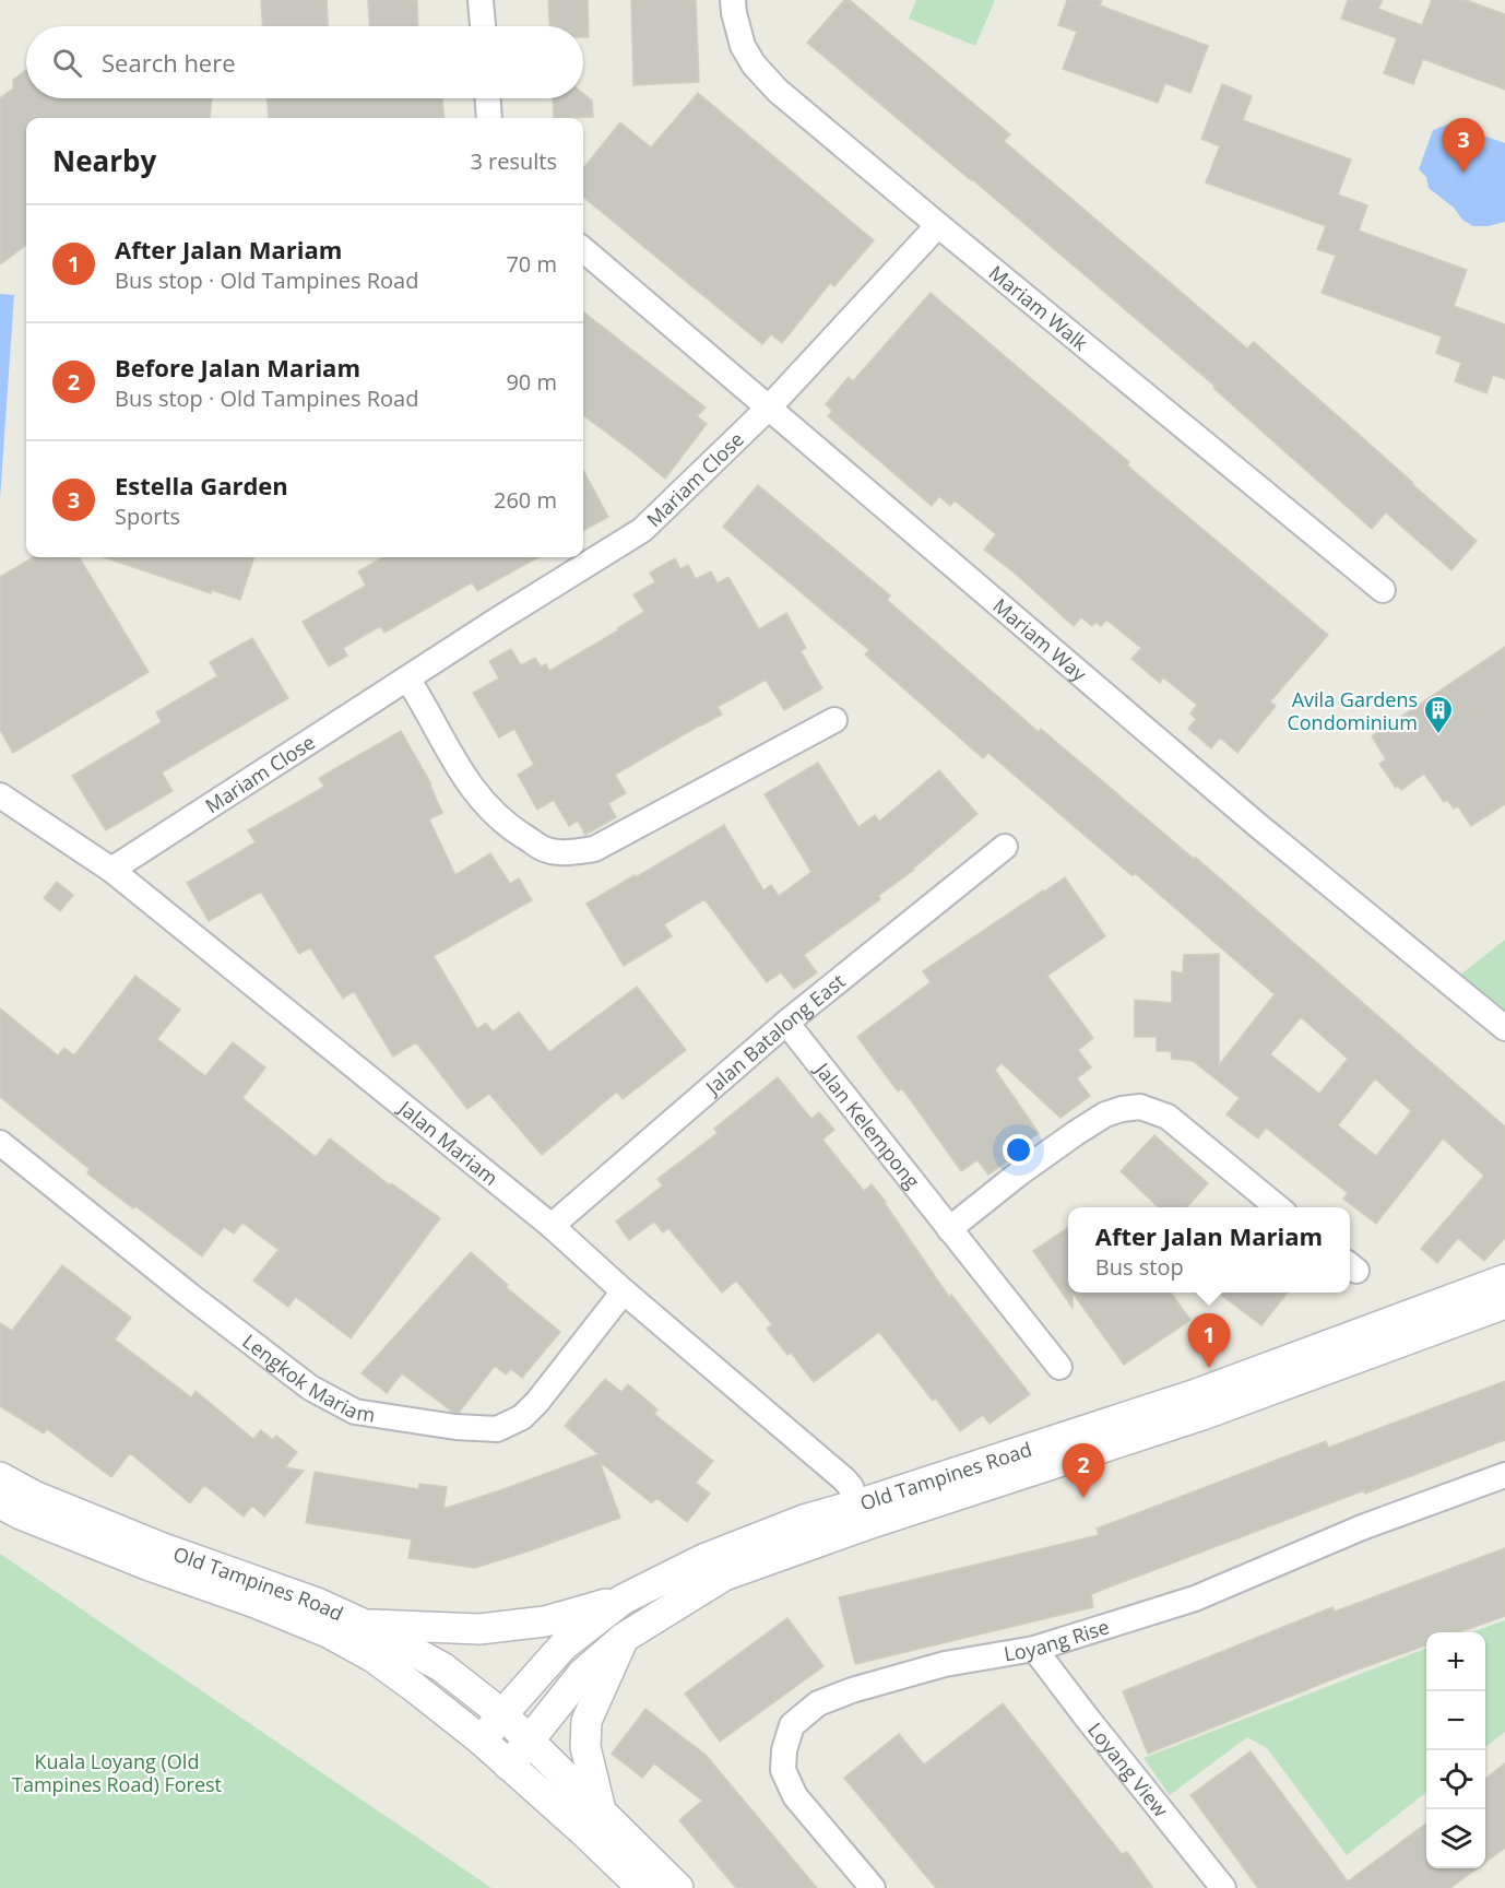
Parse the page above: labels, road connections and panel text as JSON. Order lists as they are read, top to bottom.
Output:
{
  "streets": {
    "street": [
      "Mariam Walk",
      "Mariam Close",
      "Mariam Way",
      "Jalan Batalong East",
      "Jalan Kelempong",
      "Jalan Mariam",
      "Lengkok Mariam",
      "Old Tampines Road",
      "Loyang Rise",
      "Loyang View"
    ]
  },
  "crossings": [
    ["Mariam Walk", "Mariam Close"],
    ["Mariam Close", "Mariam Way"],
    ["Mariam Close", "Jalan Mariam"],
    ["Jalan Batalong East", "Jalan Kelempong"],
    ["Jalan Batalong East", "Jalan Mariam"],
    ["Jalan Mariam", "Lengkok Mariam"],
    ["Jalan Mariam", "Old Tampines Road"],
    ["Loyang Rise", "Loyang View"]
  ],
  "parks": ["Kuala Loyang (Old Tampines Road) Forest"],
  "places": {
    "building": ["Avila Gardens Condominium"]
  },
  "page": {
    "search": "Search here",
    "pins": ["3", "1", "2"],
    "heading": ["Nearby", "3 results"],
    "list": [
      {
        "mark": "1",
        "name": "After Jalan Mariam",
        "note": "Bus stop · Old Tampines Road",
        "value": "70 m"
      },
      {
        "mark": "2",
        "name": "Before Jalan Mariam",
        "note": "Bus stop · Old Tampines Road",
        "value": "90 m"
      },
      {
        "mark": "3",
        "name": "Estella Garden",
        "note": "Sports",
        "value": "260 m"
      }
    ],
    "popup": ["After Jalan Mariam", "Bus stop"],
    "map_buttons": ["+", "−"]
  }
}
